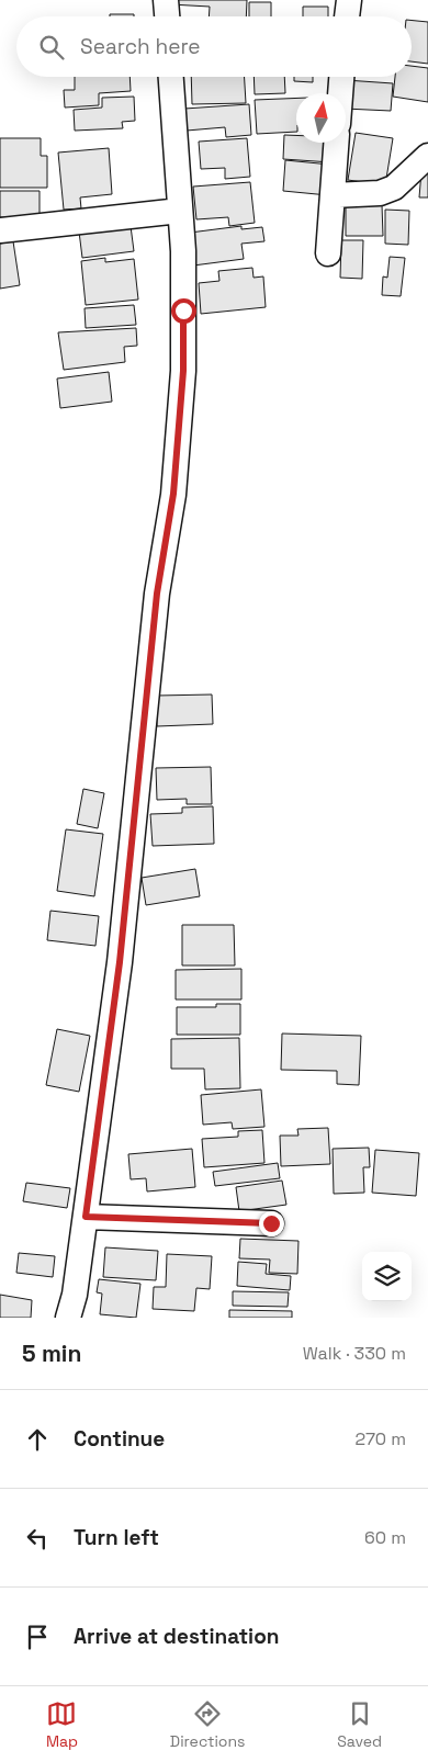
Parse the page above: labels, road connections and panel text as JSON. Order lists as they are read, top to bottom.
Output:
{
  "north": "top",
  "page": {
    "search": "Search here",
    "heading": ["5 min", "Walk · 330 m"],
    "list": [
      ["Continue", "270 m"],
      ["Turn left", "60 m"],
      "Arrive at destination"
    ],
    "nav": ["Map", "Directions", "Saved"]
  }
}
